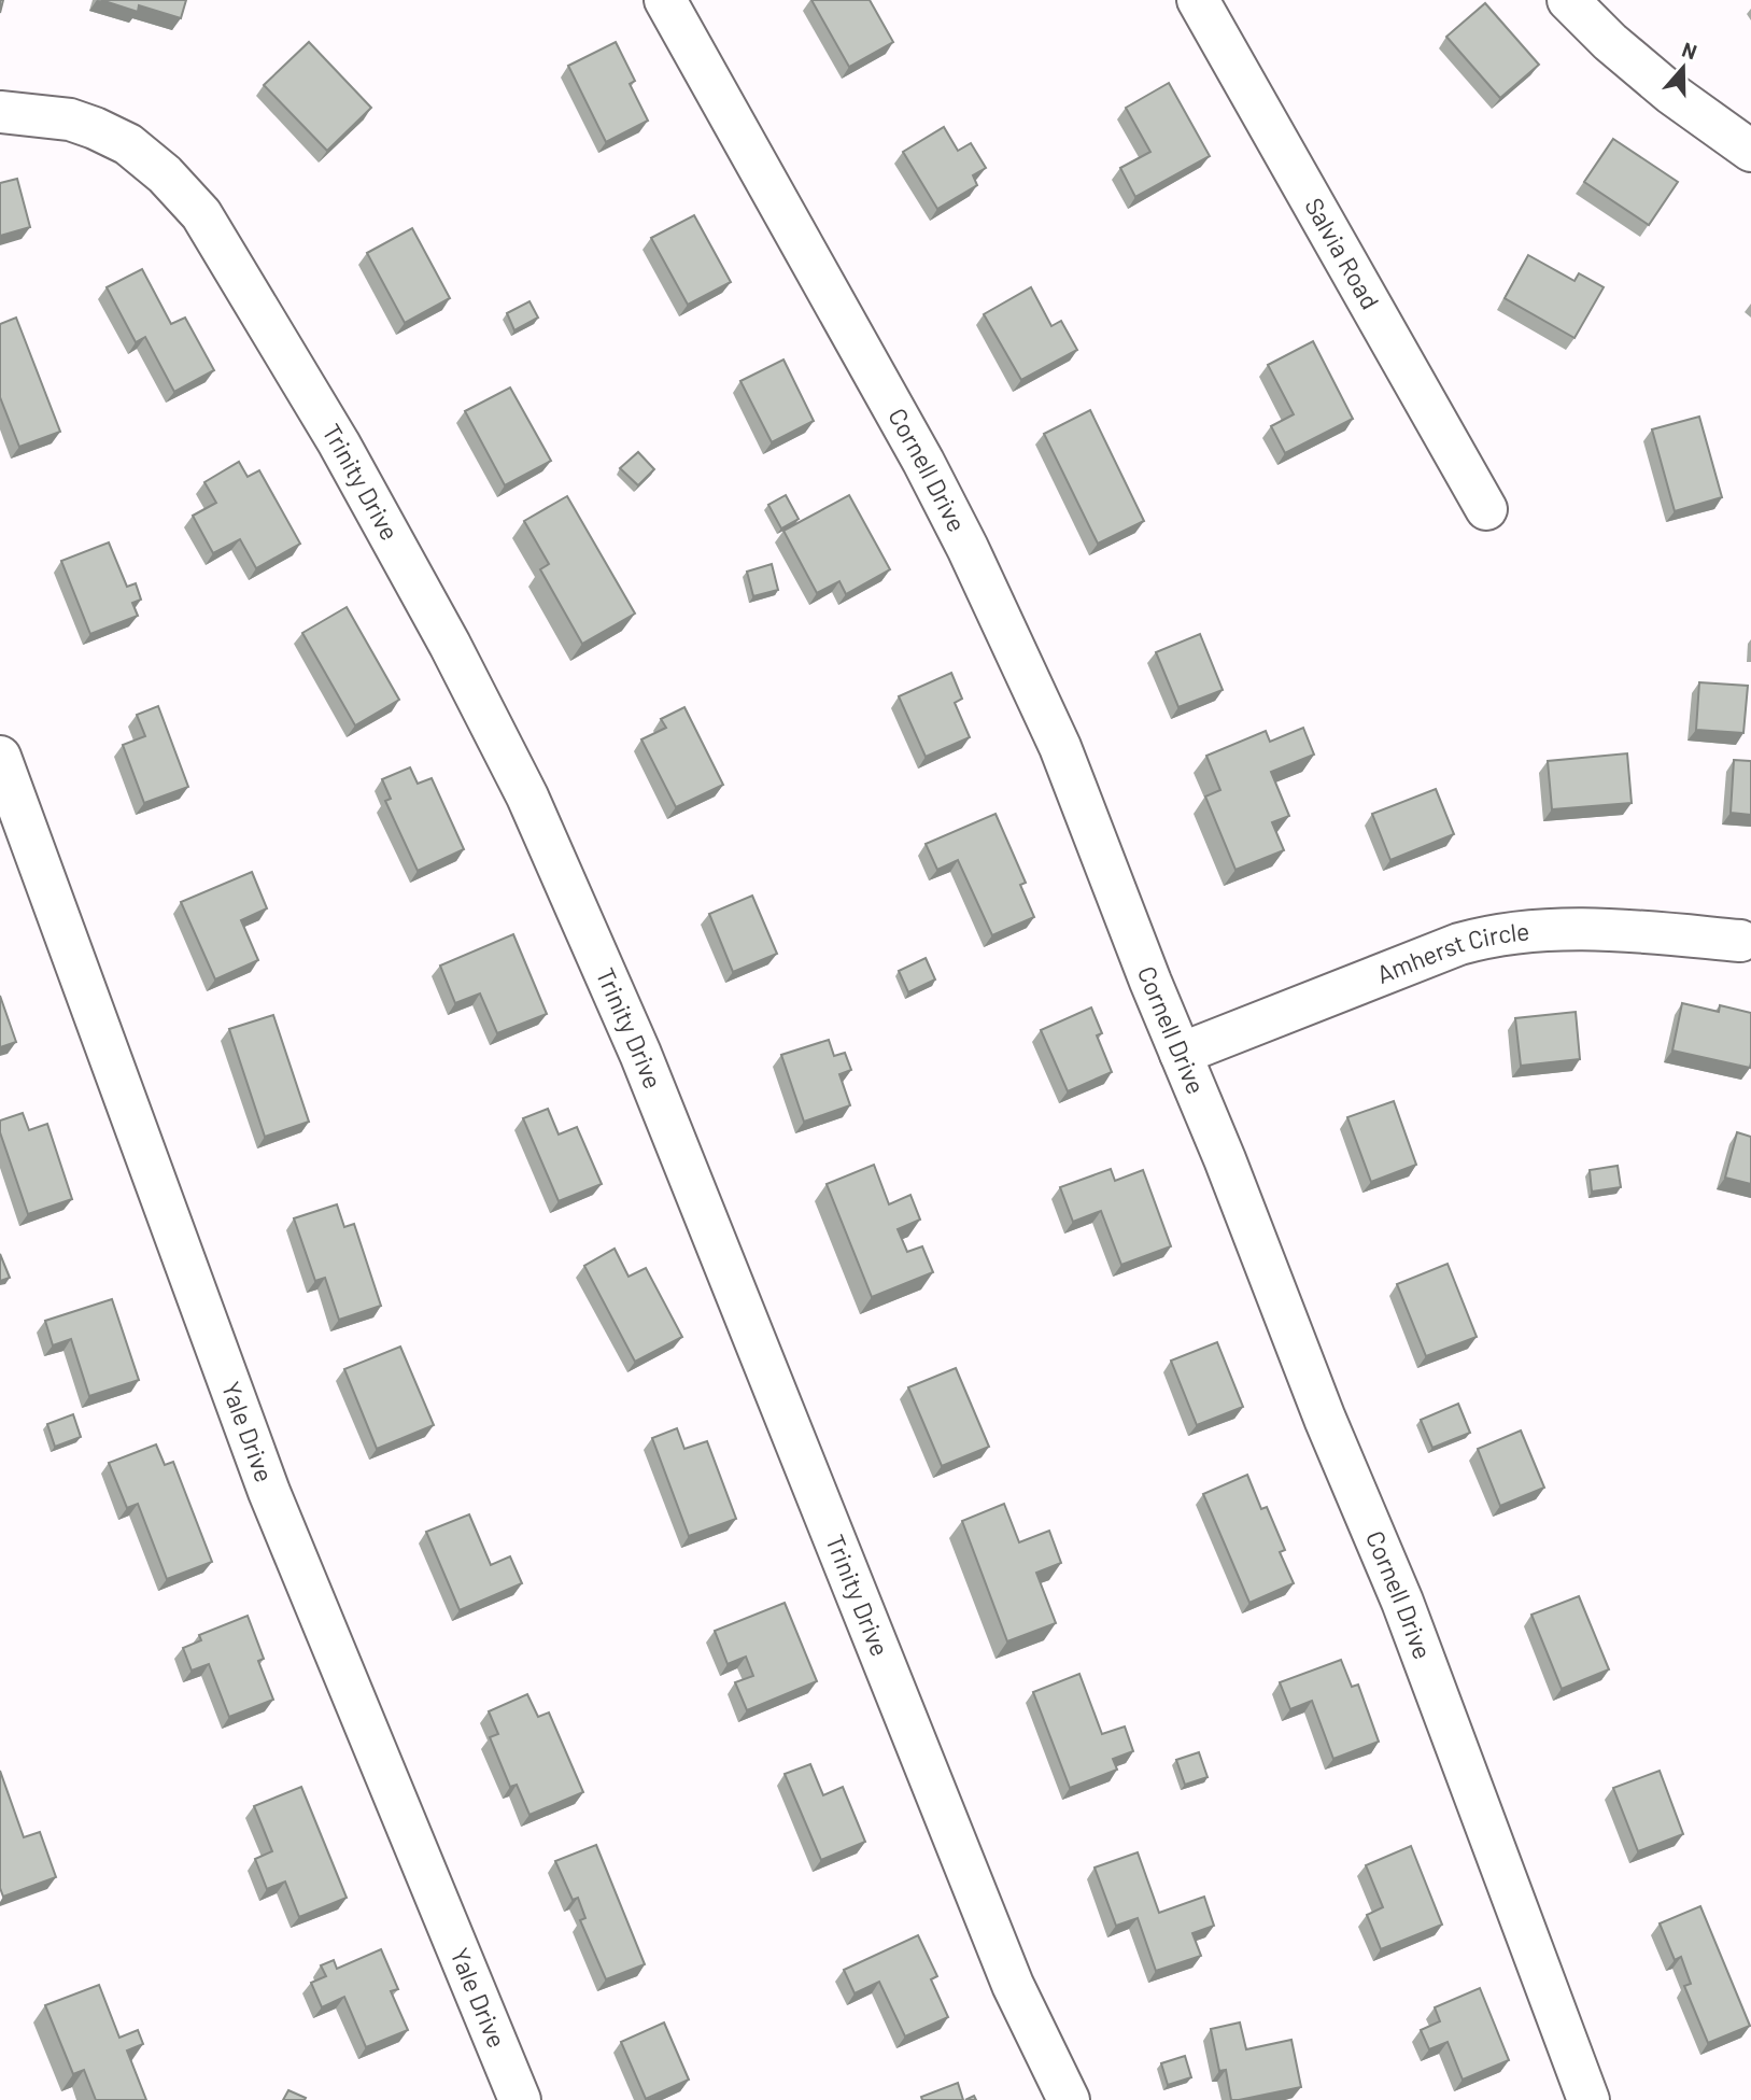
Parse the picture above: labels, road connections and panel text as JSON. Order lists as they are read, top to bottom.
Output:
{
  "streets": {
    "street": [
      "Salvia Road",
      "Cornell Drive",
      "Trinity Drive",
      "Amherst Circle",
      "Yale Drive"
    ]
  },
  "crossings": [
    ["Cornell Drive", "Amherst Circle"]
  ],
  "north": "top"
}
